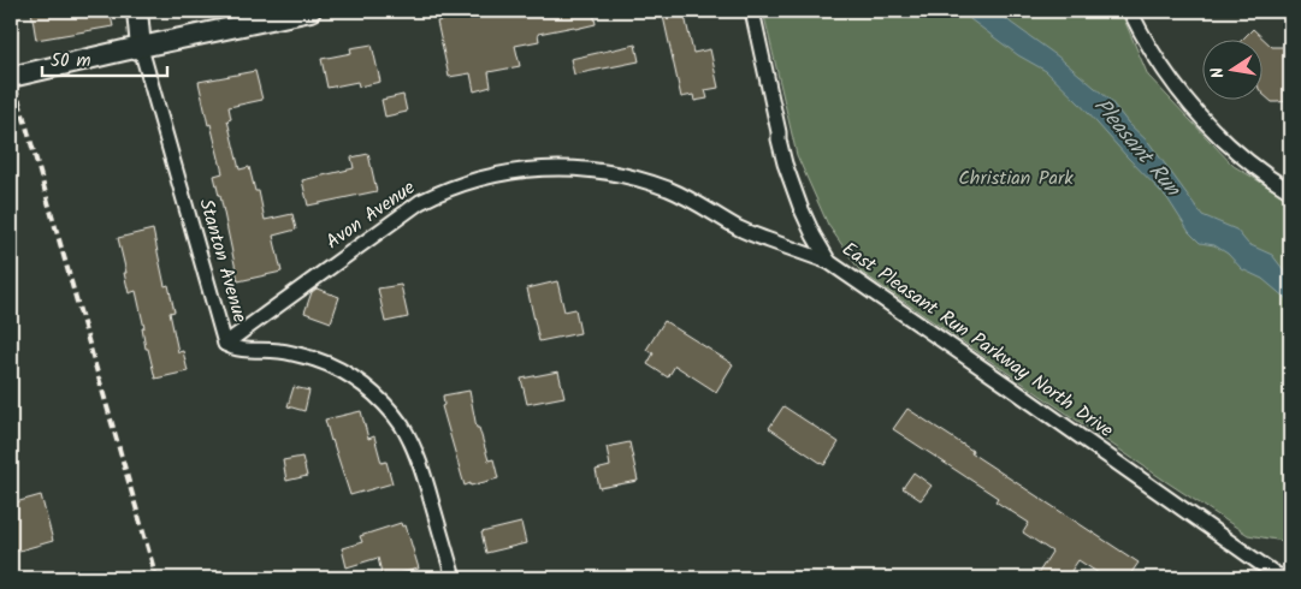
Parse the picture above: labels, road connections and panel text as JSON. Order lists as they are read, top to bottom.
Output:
{
  "streets": {
    "street": ["Avon Avenue", "Stanton Avenue", "East Pleasant Run Parkway North Drive"]
  },
  "crossings": [
    ["Avon Avenue", "Stanton Avenue"],
    ["Avon Avenue", "East Pleasant Run Parkway North Drive"]
  ],
  "water": ["Pleasant Run"],
  "parks": ["Christian Park"],
  "scale_bar": "50 m",
  "north": "left"
}
